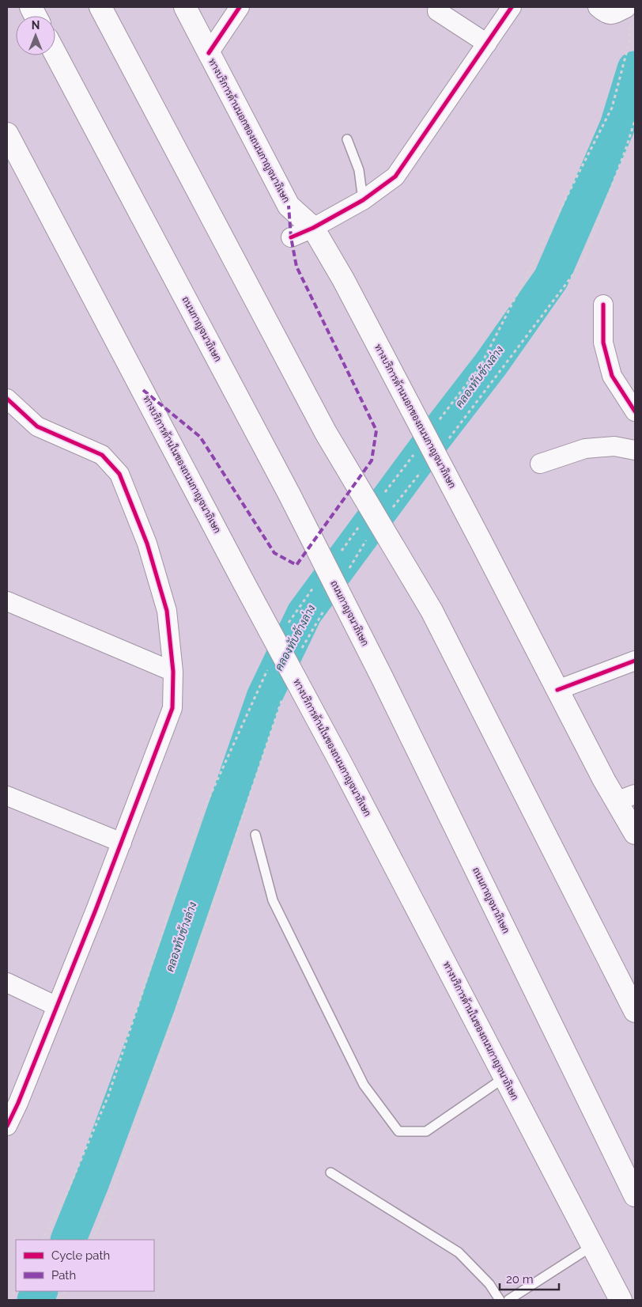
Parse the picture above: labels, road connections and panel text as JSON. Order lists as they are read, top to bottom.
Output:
{
  "streets": {
    "main road": ["ทางบริการด้านนอกของถนนกาญจนาภิเษก", "ถนนกาญจนาภิเษก", "ทางบริการด้านในของถนนกาญจนาภิเษก"]
  },
  "water": ["คลองทับช้างล่าง"],
  "legend": ["Cycle path", "Path"],
  "scale_bar": "20 m",
  "north": "top"
}
